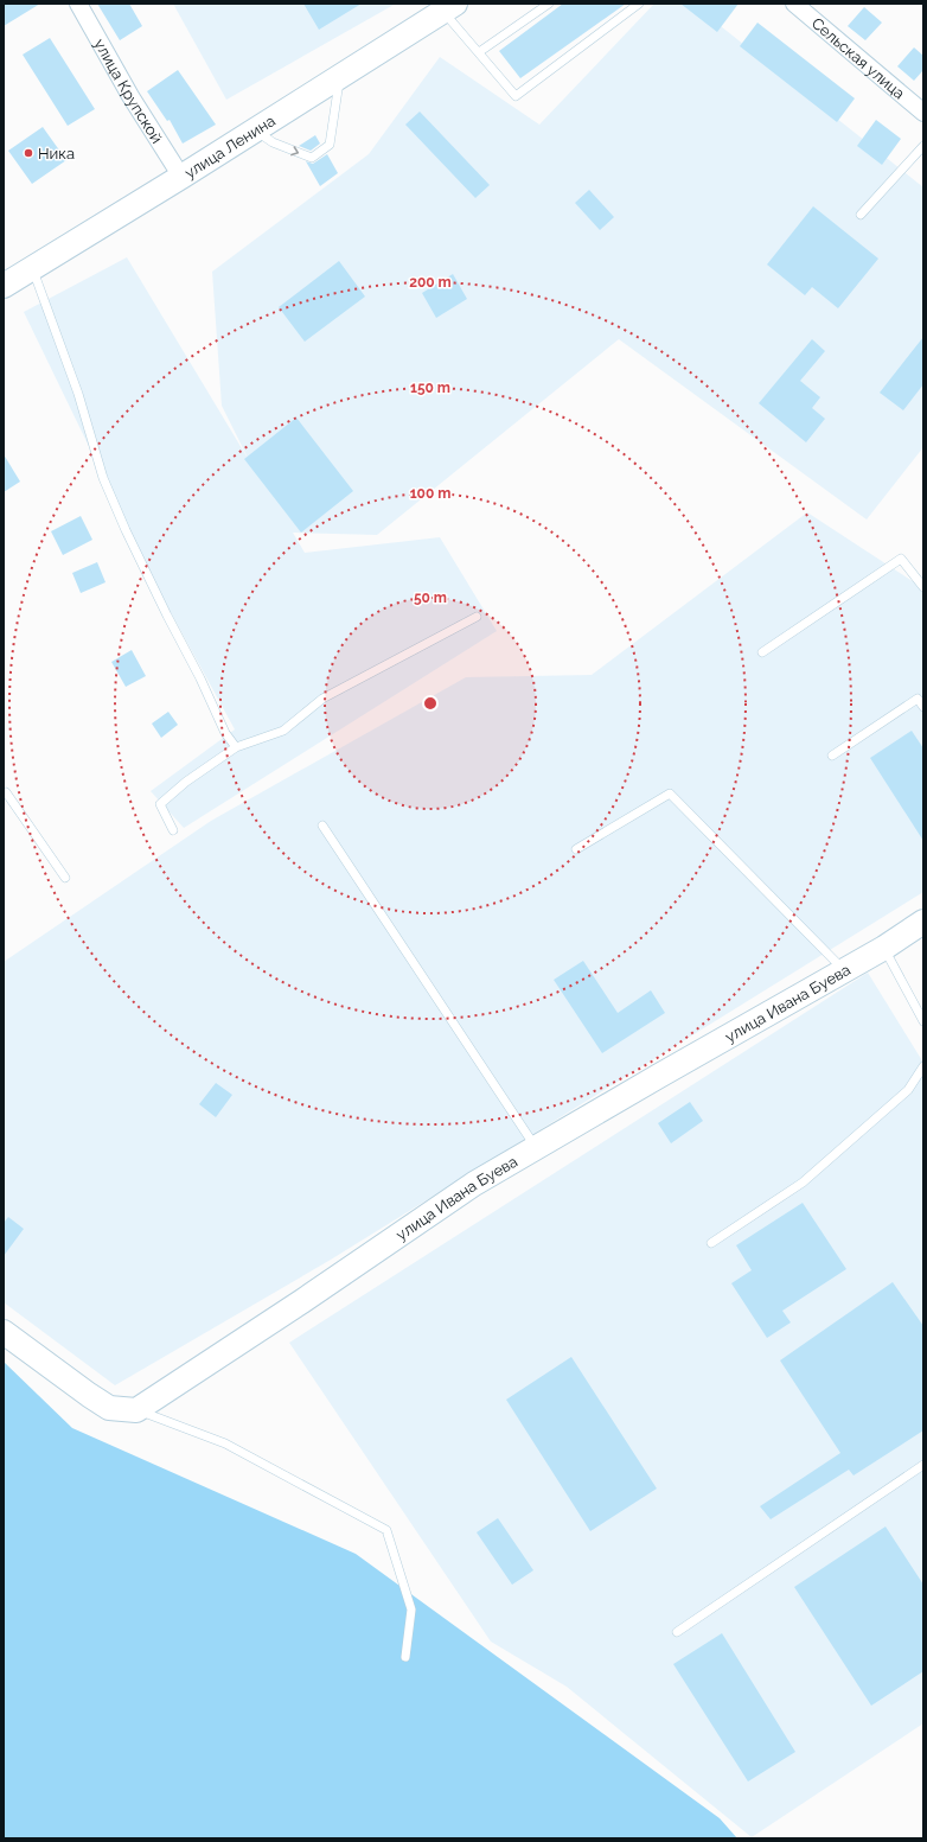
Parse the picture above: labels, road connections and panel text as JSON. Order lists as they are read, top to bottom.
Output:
{
  "streets": {
    "street": [
      "Сельская улица",
      "улица Крупской",
      "улица Ленина",
      "улица Ивана Буева"
    ]
  },
  "crossings": [
    ["улица Крупской", "улица Ленина"]
  ],
  "places": ["Ника"],
  "rings": [
    "200 m",
    "150 m",
    "100 m",
    "50 m"
  ]
}
